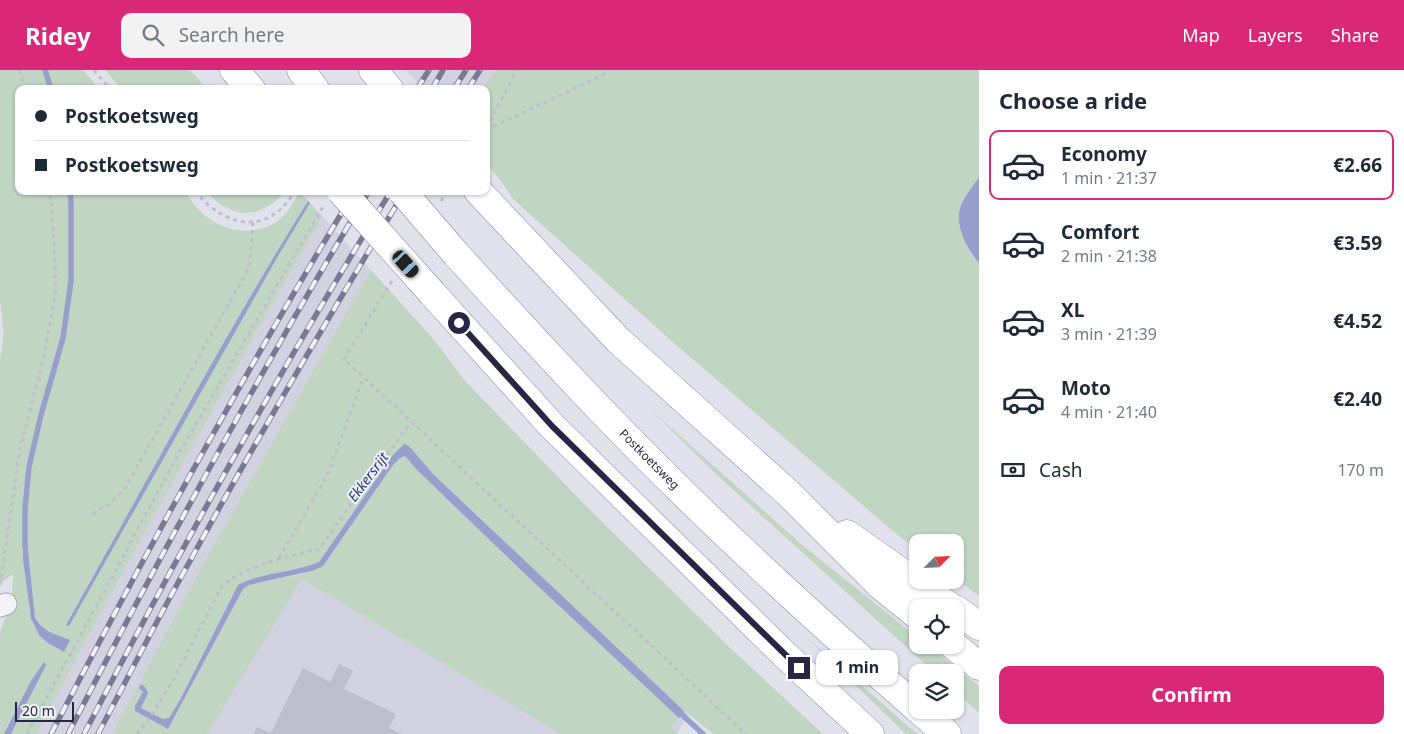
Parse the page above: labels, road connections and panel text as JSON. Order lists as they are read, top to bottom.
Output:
{
  "streets": {
    "highway": ["Postkoetsweg"]
  },
  "water": ["Ekkersrijt"],
  "scale_bar": "20 m",
  "north": "top right",
  "page": {
    "header": "Ridey",
    "search": "Search here",
    "nav": ["Map", "Layers", "Share"],
    "heading": "Choose a ride",
    "banner": ["Postkoetsweg", "Postkoetsweg"],
    "list": [
      {
        "name": "Economy",
        "note": "1 min · 21:37",
        "value": "€2.66"
      },
      {
        "name": "Comfort",
        "note": "2 min · 21:38",
        "value": "€3.59"
      },
      {
        "name": "XL",
        "note": "3 min · 21:39",
        "value": "€4.52"
      },
      {
        "name": "Moto",
        "note": "4 min · 21:40",
        "value": "€2.40"
      }
    ],
    "pay": ["Cash", "170 m"],
    "bubble": "1 min",
    "buttons": "Confirm",
    "scale": "20 m"
  }
}
